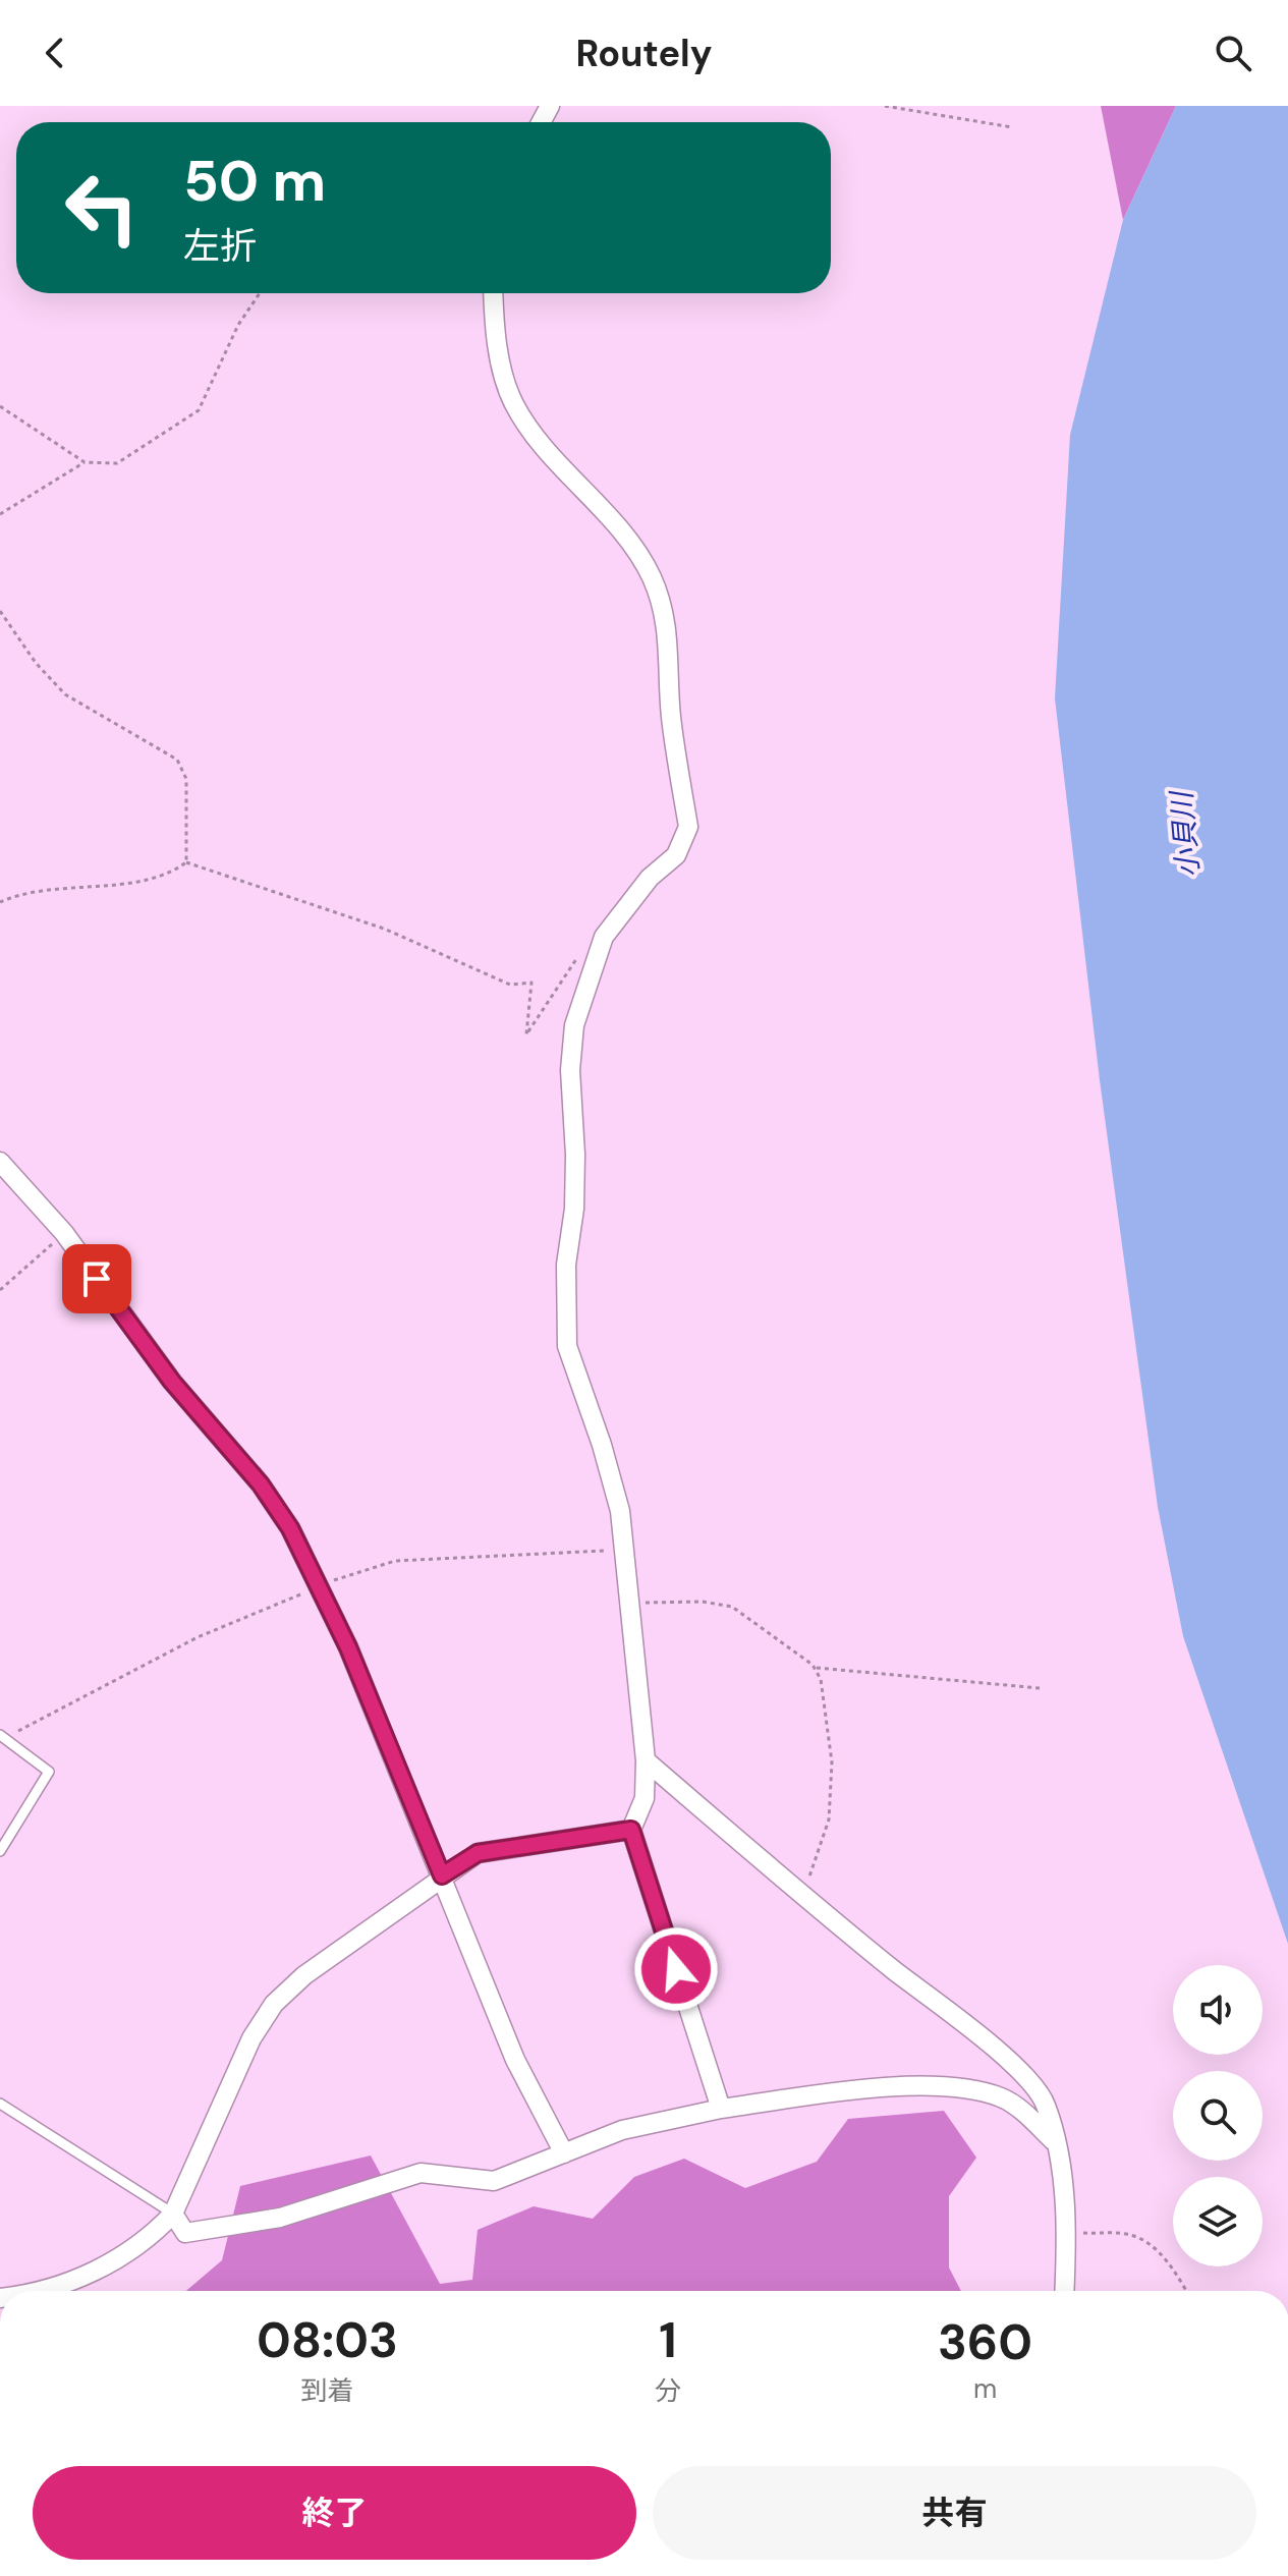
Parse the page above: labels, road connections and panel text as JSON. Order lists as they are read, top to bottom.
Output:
{
  "water": ["小貝川"],
  "page": {
    "header": "Routely",
    "turn": ["50 m", "左折"],
    "eta": [
      "08:03",
      "到着",
      "1",
      "分",
      "360",
      "m"
    ],
    "buttons": ["終了", "共有"]
  }
}
